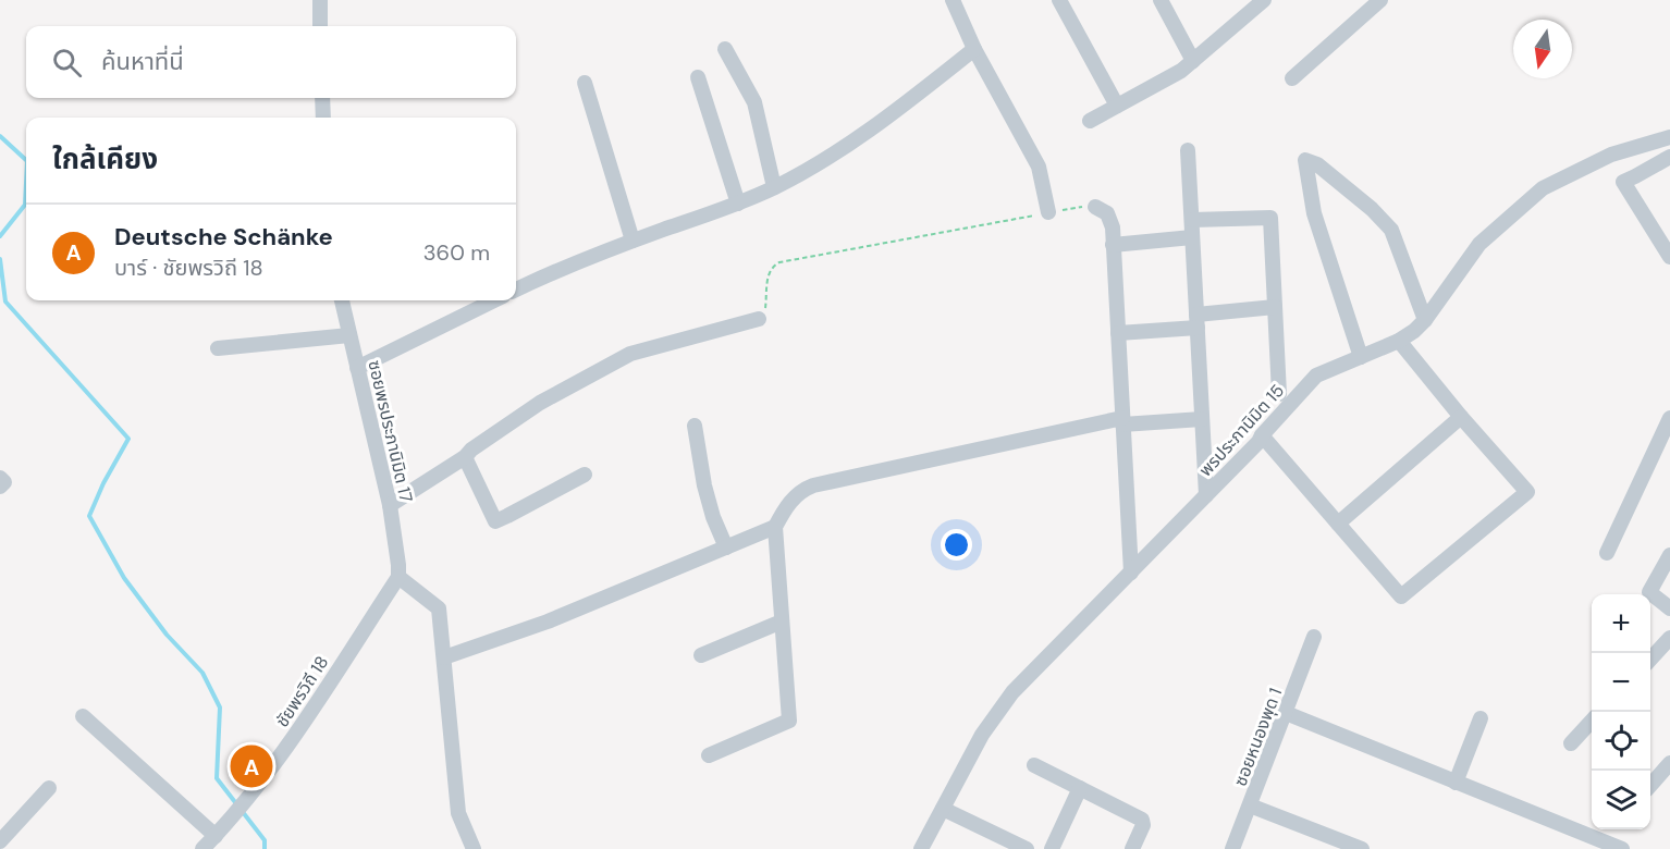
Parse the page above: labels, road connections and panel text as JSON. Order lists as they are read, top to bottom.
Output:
{
  "streets": {
    "street": [
      "พรประภานิมิต 15",
      "ซอยพรประภานิมิต 17",
      "ชัยพรวิถี 18",
      "ซอยหนองพุด 1"
    ]
  },
  "crossings": [
    ["ซอยพรประภานิมิต 17", "ชัยพรวิถี 18"]
  ],
  "north": "bottom",
  "page": {
    "search": "ค้นหาที่นี่",
    "heading": "ใกล้เคียง",
    "list": [
      {
        "mark": "A",
        "name": "Deutsche Schänke",
        "note": "บาร์ · ชัยพรวิถี 18",
        "value": "360 m"
      }
    ],
    "map_buttons": ["+", "−"],
    "pins": "A"
  }
}
